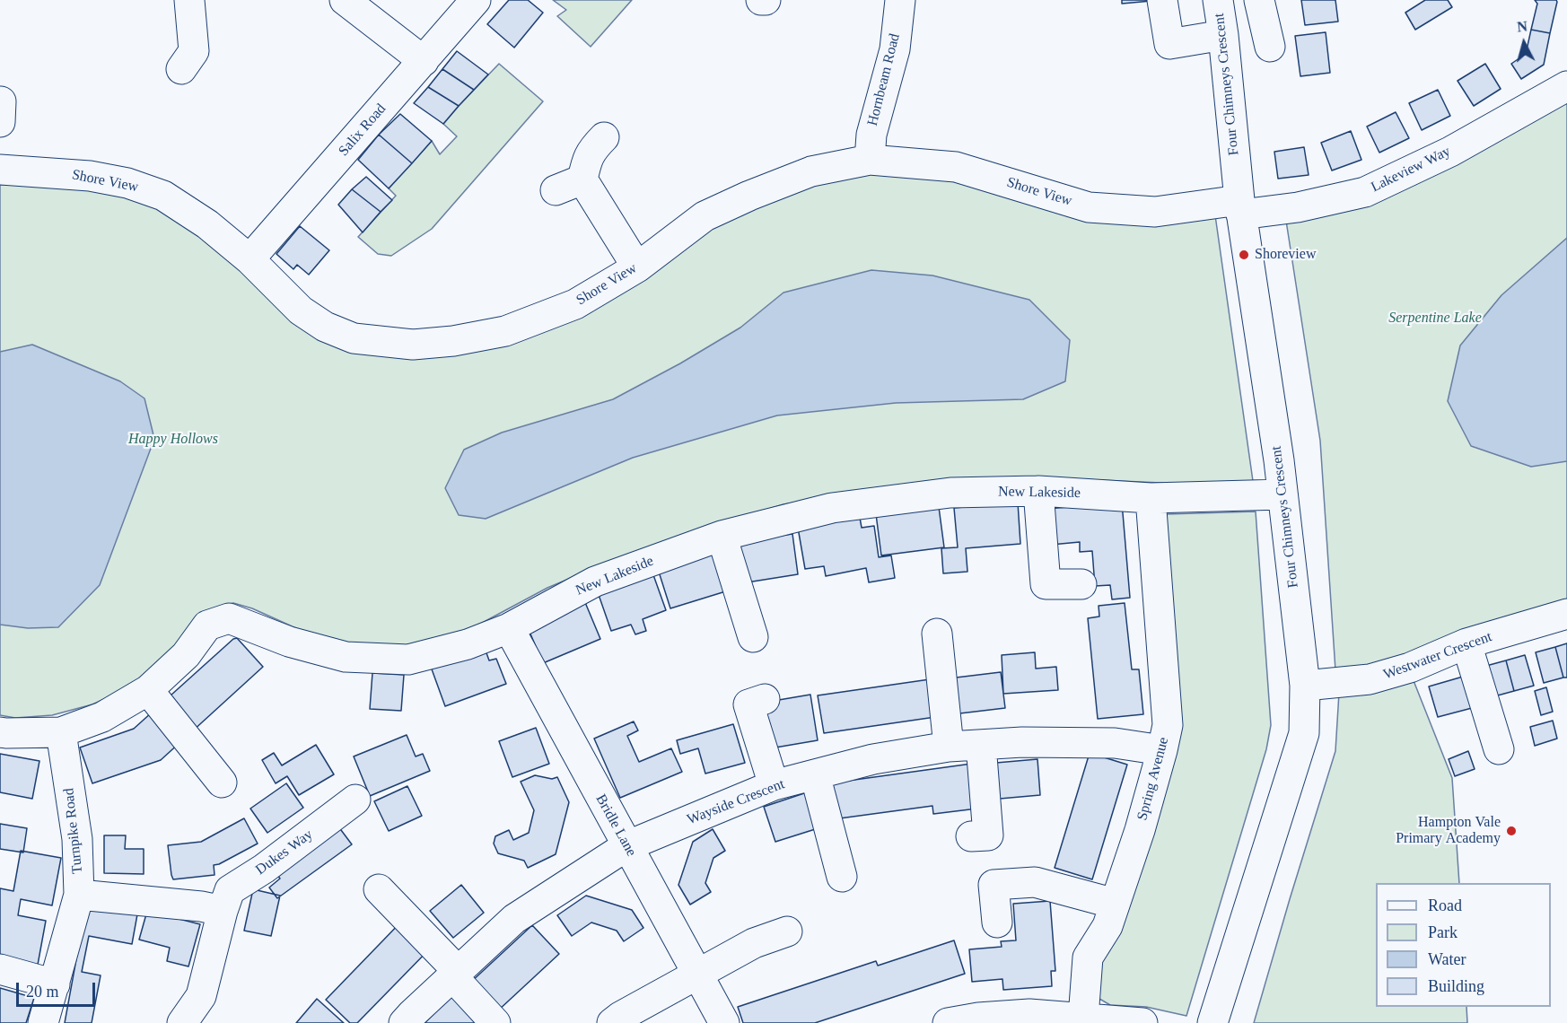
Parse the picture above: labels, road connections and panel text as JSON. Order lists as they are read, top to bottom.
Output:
{
  "streets": {
    "street": [
      "Hornbeam Road",
      "Four Chimneys Crescent",
      "Salix Road",
      "Lakeview Way",
      "Shore View",
      "New Lakeside",
      "Westwater Crescent",
      "Spring Avenue",
      "Wayside Crescent",
      "Bridle Lane",
      "Turnpike Road",
      "Dukes Way"
    ]
  },
  "crossings": [
    ["Hornbeam Road", "Shore View"],
    ["Four Chimneys Crescent", "Lakeview Way"],
    ["Four Chimneys Crescent", "Shore View"],
    ["Four Chimneys Crescent", "New Lakeside"],
    ["Four Chimneys Crescent", "Westwater Crescent"],
    ["Salix Road", "Shore View"],
    ["Lakeview Way", "Shore View"],
    ["New Lakeside", "Spring Avenue"],
    ["New Lakeside", "Bridle Lane"],
    ["New Lakeside", "Turnpike Road"],
    ["Spring Avenue", "Wayside Crescent"],
    ["Wayside Crescent", "Bridle Lane"]
  ],
  "parks": ["Serpentine Lake", "Happy Hollows"],
  "places": ["Shoreview", "Hampton Vale Primary Academy"],
  "legend": [
    "Road",
    "Park",
    "Water",
    "Building"
  ],
  "scale_bar": "20 m",
  "north": "top"
}
